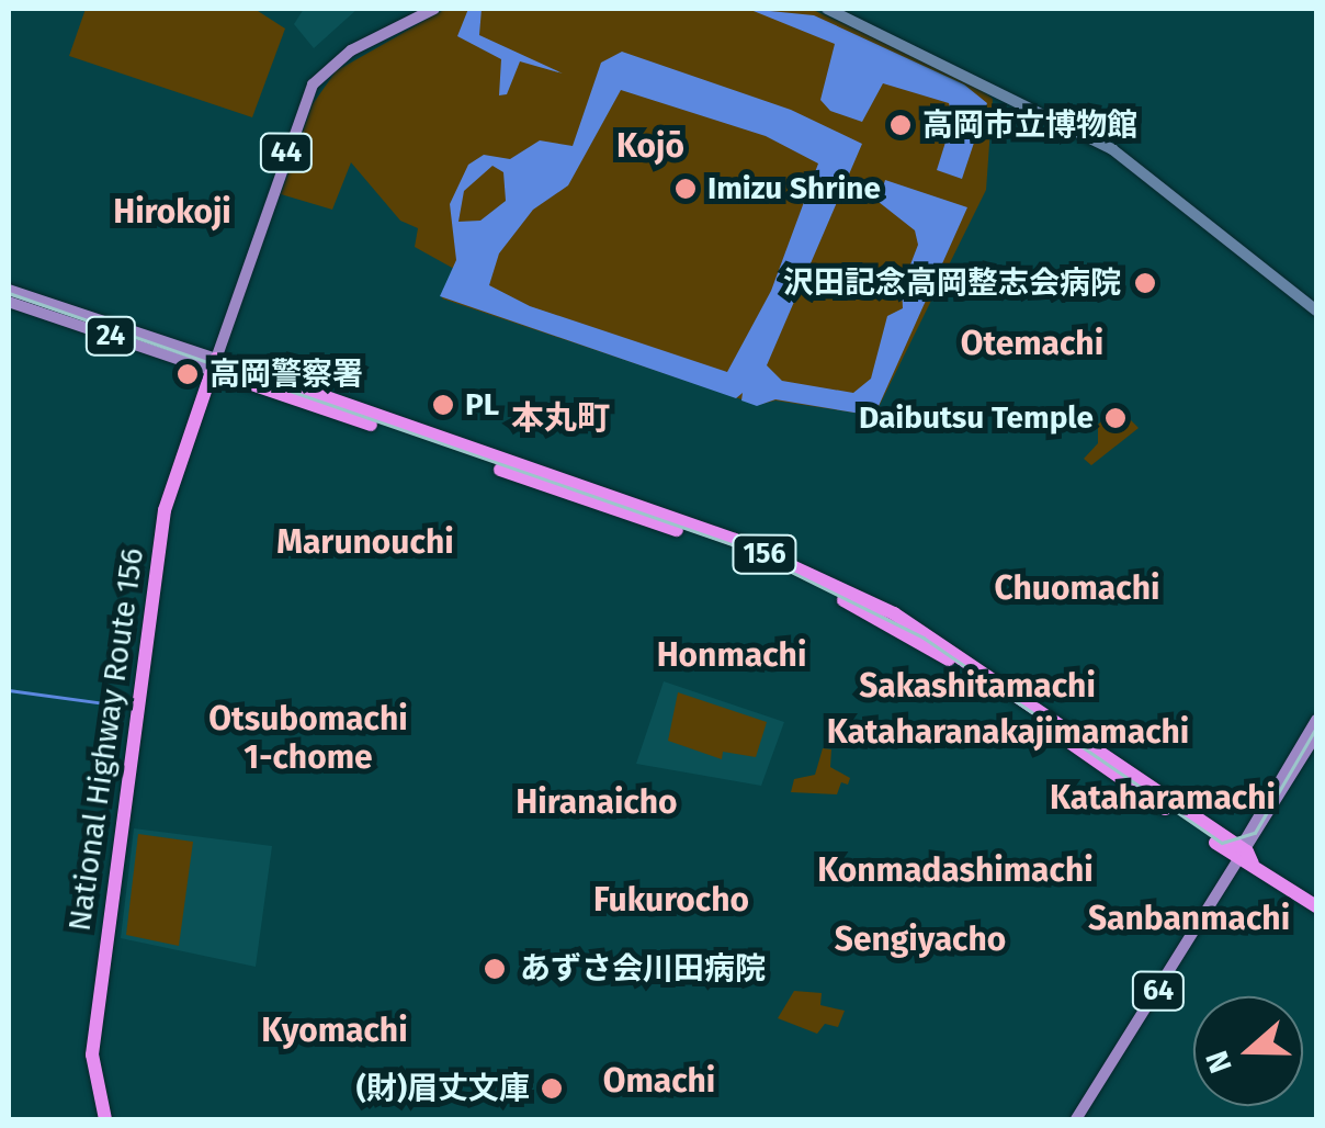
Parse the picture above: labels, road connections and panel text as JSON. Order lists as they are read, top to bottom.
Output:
{
  "streets": {
    "highway": ["156", "National Highway Route 156"],
    "main road": ["44", "24", "64"]
  },
  "crossings": [
    ["44", "24"],
    ["44", "156"],
    ["44", "National Highway Route 156"],
    ["24", "156"],
    ["24", "National Highway Route 156"],
    ["156", "National Highway Route 156"],
    ["156", "64"]
  ],
  "districts": [
    "Kojō",
    "Hirokoji",
    "Otemachi",
    "本丸町",
    "Marunouchi",
    "Chuomachi",
    "Honmachi",
    "Sakashitamachi",
    "Otsubomachi 1-chome",
    "Kataharanakajimamachi",
    "Kataharamachi",
    "Hiranaicho",
    "Konmadashimachi",
    "Fukurocho",
    "Sanbanmachi",
    "Sengiyacho",
    "Kyomachi",
    "Omachi"
  ],
  "places": [
    "高岡市立博物館",
    "Imizu Shrine",
    "沢田記念高岡整志会病院",
    "高岡警察署",
    "PL",
    "Daibutsu Temple",
    "あずさ会川田病院",
    "(財)眉丈文庫"
  ],
  "north": "left"
}
